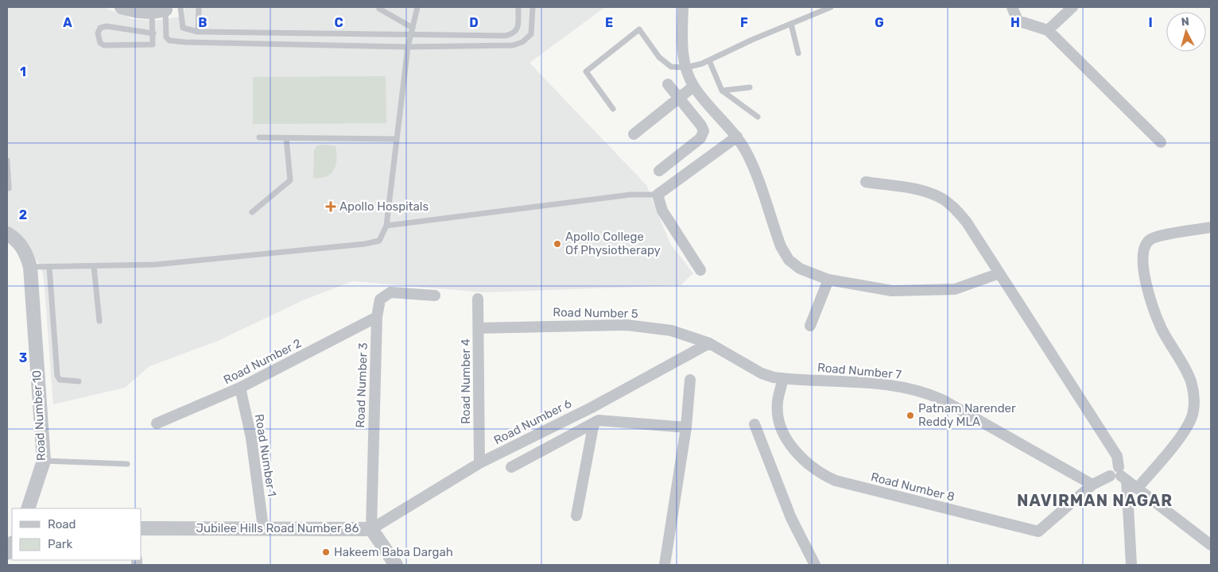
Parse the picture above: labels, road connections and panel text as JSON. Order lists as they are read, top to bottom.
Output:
{
  "streets": {
    "street": [
      "Road Number 5",
      "Road Number 2",
      "Road Number 7",
      "Road Number 4",
      "Road Number 3",
      "Road Number 10",
      "Road Number 6",
      "Road Number 1",
      "Road Number 8",
      "Jubilee Hills Road Number 86"
    ]
  },
  "crossings": [
    ["Road Number 5", "Road Number 7"],
    ["Road Number 5", "Road Number 4"],
    ["Road Number 5", "Road Number 6"],
    ["Road Number 2", "Road Number 3"],
    ["Road Number 2", "Road Number 1"],
    ["Road Number 7", "Road Number 6"],
    ["Road Number 7", "Road Number 8"],
    ["Road Number 4", "Road Number 6"],
    ["Road Number 3", "Road Number 6"],
    ["Road Number 3", "Jubilee Hills Road Number 86"],
    ["Road Number 6", "Jubilee Hills Road Number 86"],
    ["Road Number 1", "Jubilee Hills Road Number 86"]
  ],
  "districts": ["NAVIRMAN NAGAR"],
  "places": {
    "health": ["Apollo Hospitals"],
    "other": ["Apollo College Of Physiotherapy", "Patnam Narender Reddy MLA", "Hakeem Baba Dargah"]
  },
  "legend": ["Road", "Park"],
  "north": "top",
  "grid": {
    "columns": [
      "A",
      "B",
      "C",
      "D",
      "E",
      "F",
      "G",
      "H",
      "I"
    ],
    "rows": ["1", "2", "3"]
  }
}
